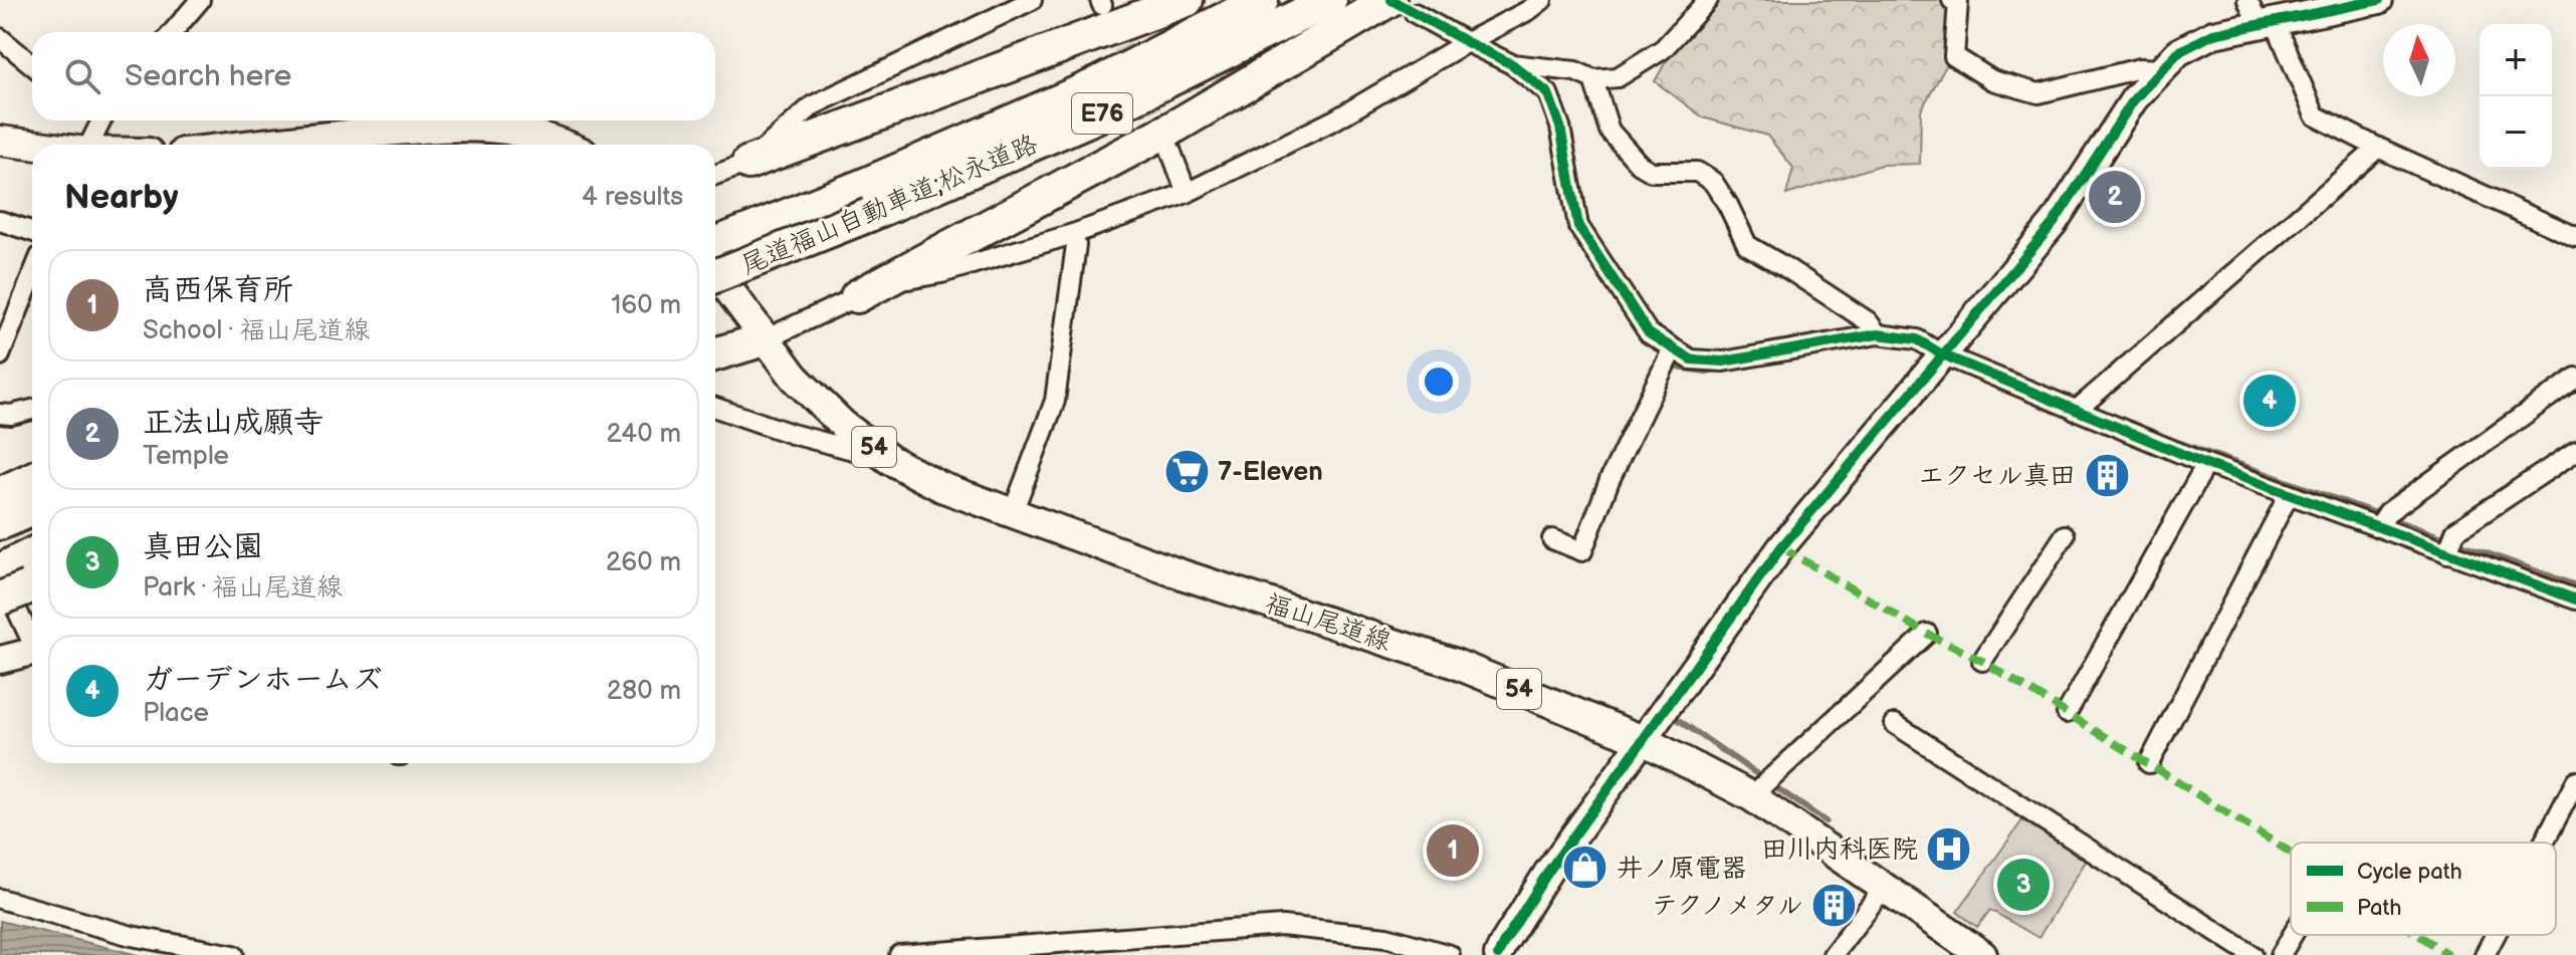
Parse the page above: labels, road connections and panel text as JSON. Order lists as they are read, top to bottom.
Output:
{
  "streets": {
    "highway": ["E76", "尾道福山自動車道;松永道路"],
    "main road": ["54", "福山尾道線"]
  },
  "places": {
    "supermarket": ["7-Eleven"],
    "building": ["エクセル真田", "テクノメタル"],
    "hospital": ["田川内科医院"],
    "shop": ["井ノ原電器"]
  },
  "legend": ["Cycle path", "Path"],
  "north": "top",
  "page": {
    "map_buttons": ["+", "−"],
    "search": "Search here",
    "heading": ["Nearby", "4 results"],
    "pins": [
      "2",
      "4",
      "1",
      "3"
    ],
    "list": [
      {
        "mark": "1",
        "name": "高西保育所",
        "note": "School · 福山尾道線",
        "value": "160 m"
      },
      {
        "mark": "2",
        "name": "正法山成願寺",
        "note": "Temple",
        "value": "240 m"
      },
      {
        "mark": "3",
        "name": "真田公園",
        "note": "Park · 福山尾道線",
        "value": "260 m"
      },
      {
        "mark": "4",
        "name": "ガーデンホームズ",
        "note": "Place",
        "value": "280 m"
      }
    ]
  }
}
